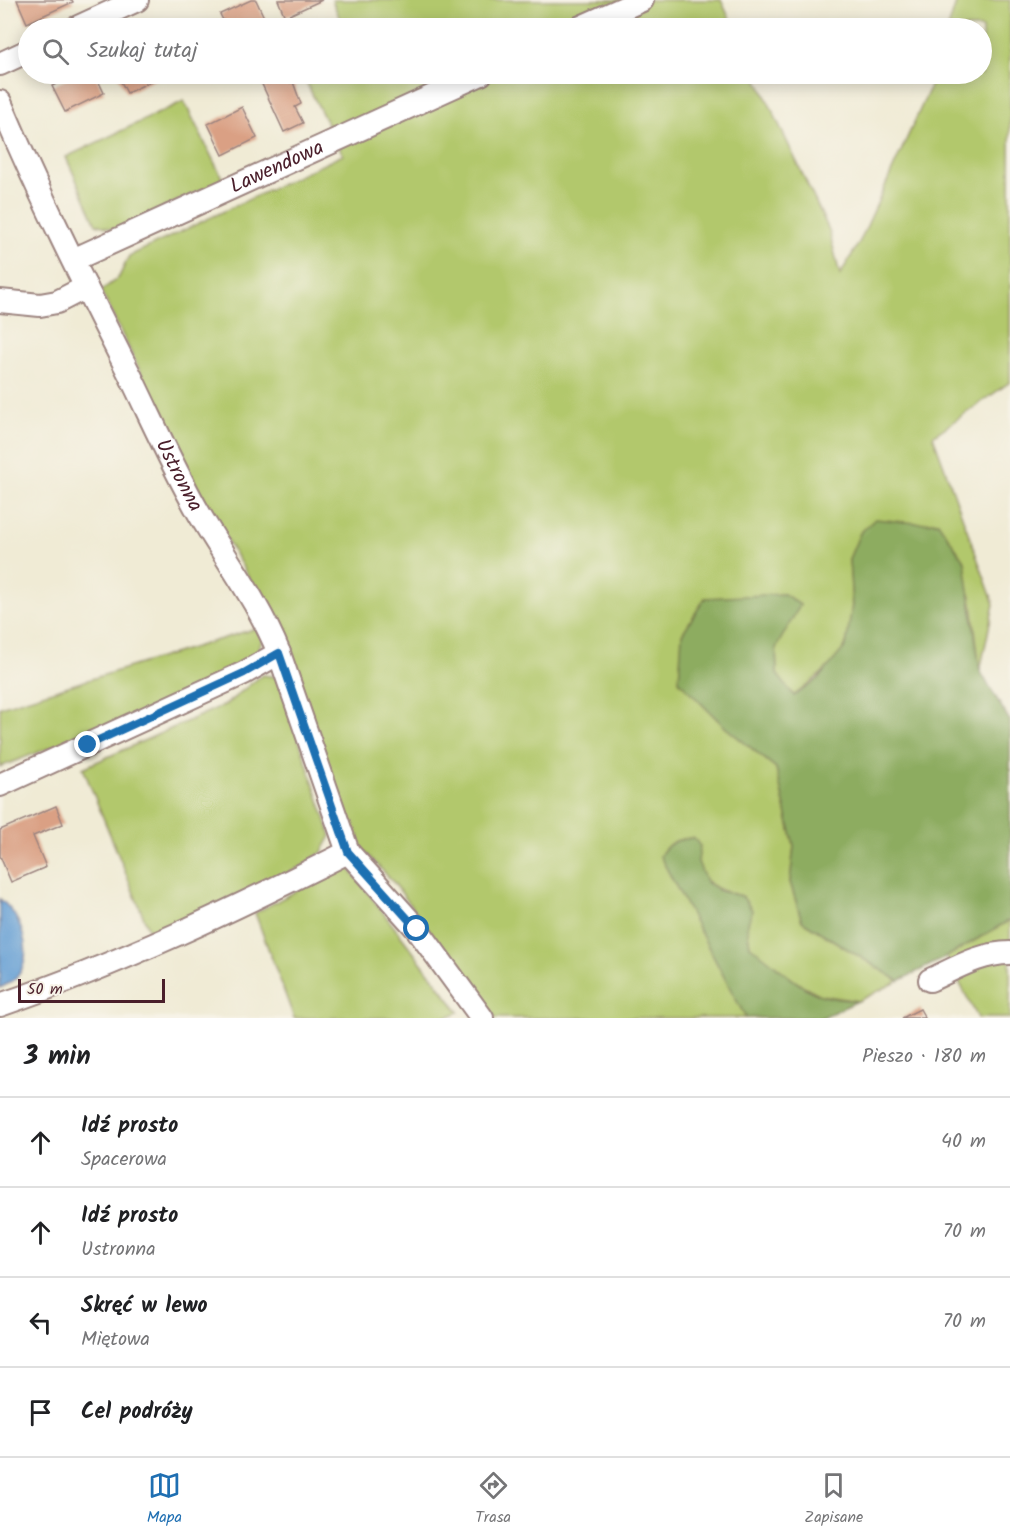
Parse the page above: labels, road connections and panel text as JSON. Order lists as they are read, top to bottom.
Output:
{
  "streets": {
    "street": ["Lawendowa", "Ustronna"]
  },
  "crossings": [
    ["Lawendowa", "Ustronna"]
  ],
  "scale_bar": "50 m",
  "page": {
    "search": "Szukaj tutaj",
    "scale": "50 m",
    "heading": ["3 min", "Pieszo · 180 m"],
    "list": [
      ["Idź prosto", "Spacerowa", "40 m"],
      ["Idź prosto", "Ustronna", "70 m"],
      ["Skręć w lewo", "Miętowa", "70 m"],
      "Cel podróży"
    ],
    "nav": ["Mapa", "Trasa", "Zapisane"]
  }
}
